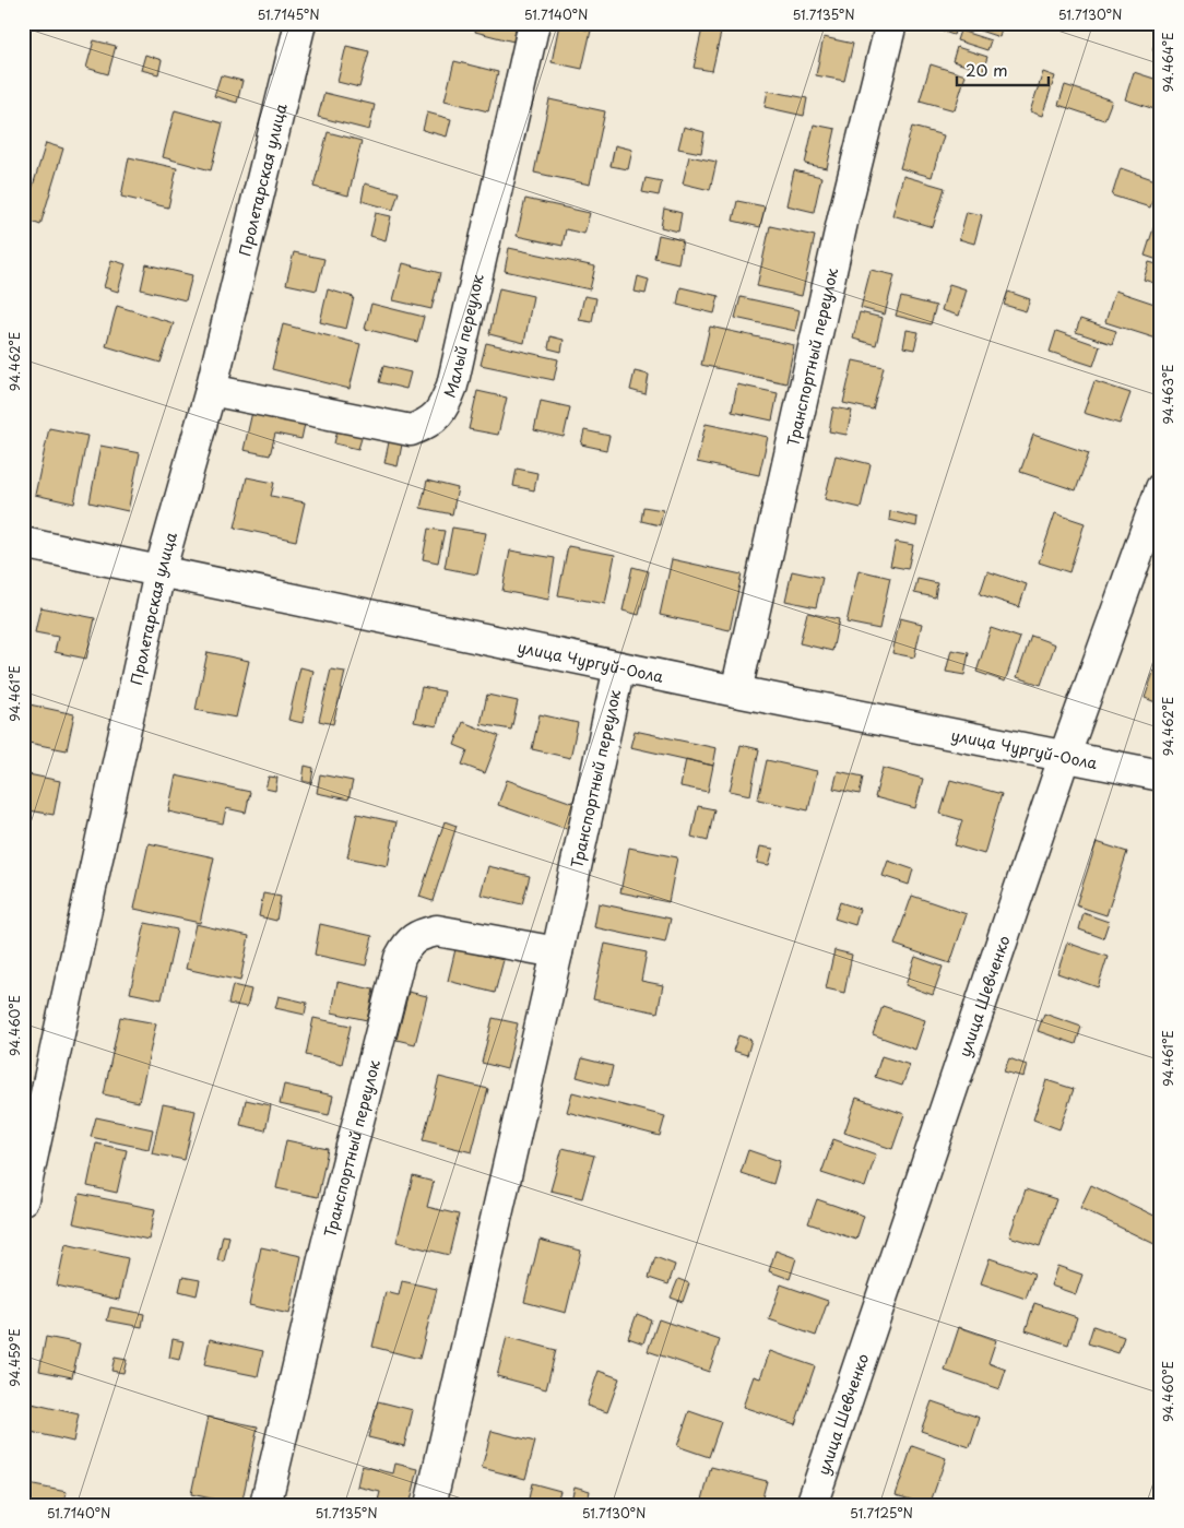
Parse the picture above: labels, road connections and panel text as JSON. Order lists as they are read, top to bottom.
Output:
{
  "streets": {
    "street": [
      "Пролетарская улица",
      "Малый переулок",
      "Транспортный переулок",
      "улица Чургуй-Оола",
      "улица Шевченко"
    ]
  },
  "crossings": [
    ["Пролетарская улица", "Малый переулок"],
    ["Пролетарская улица", "улица Чургуй-Оола"],
    ["Транспортный переулок", "улица Чургуй-Оола"],
    ["улица Чургуй-Оола", "улица Шевченко"]
  ],
  "scale_bar": "20 m",
  "coordinates": [
    "51.7145°N",
    "51.7140°N",
    "51.7135°N",
    "51.7130°N",
    "94.464°E",
    "94.462°E",
    "94.463°E",
    "94.461°E",
    "94.460°E",
    "94.459°E",
    "51.7125°N"
  ]
}
